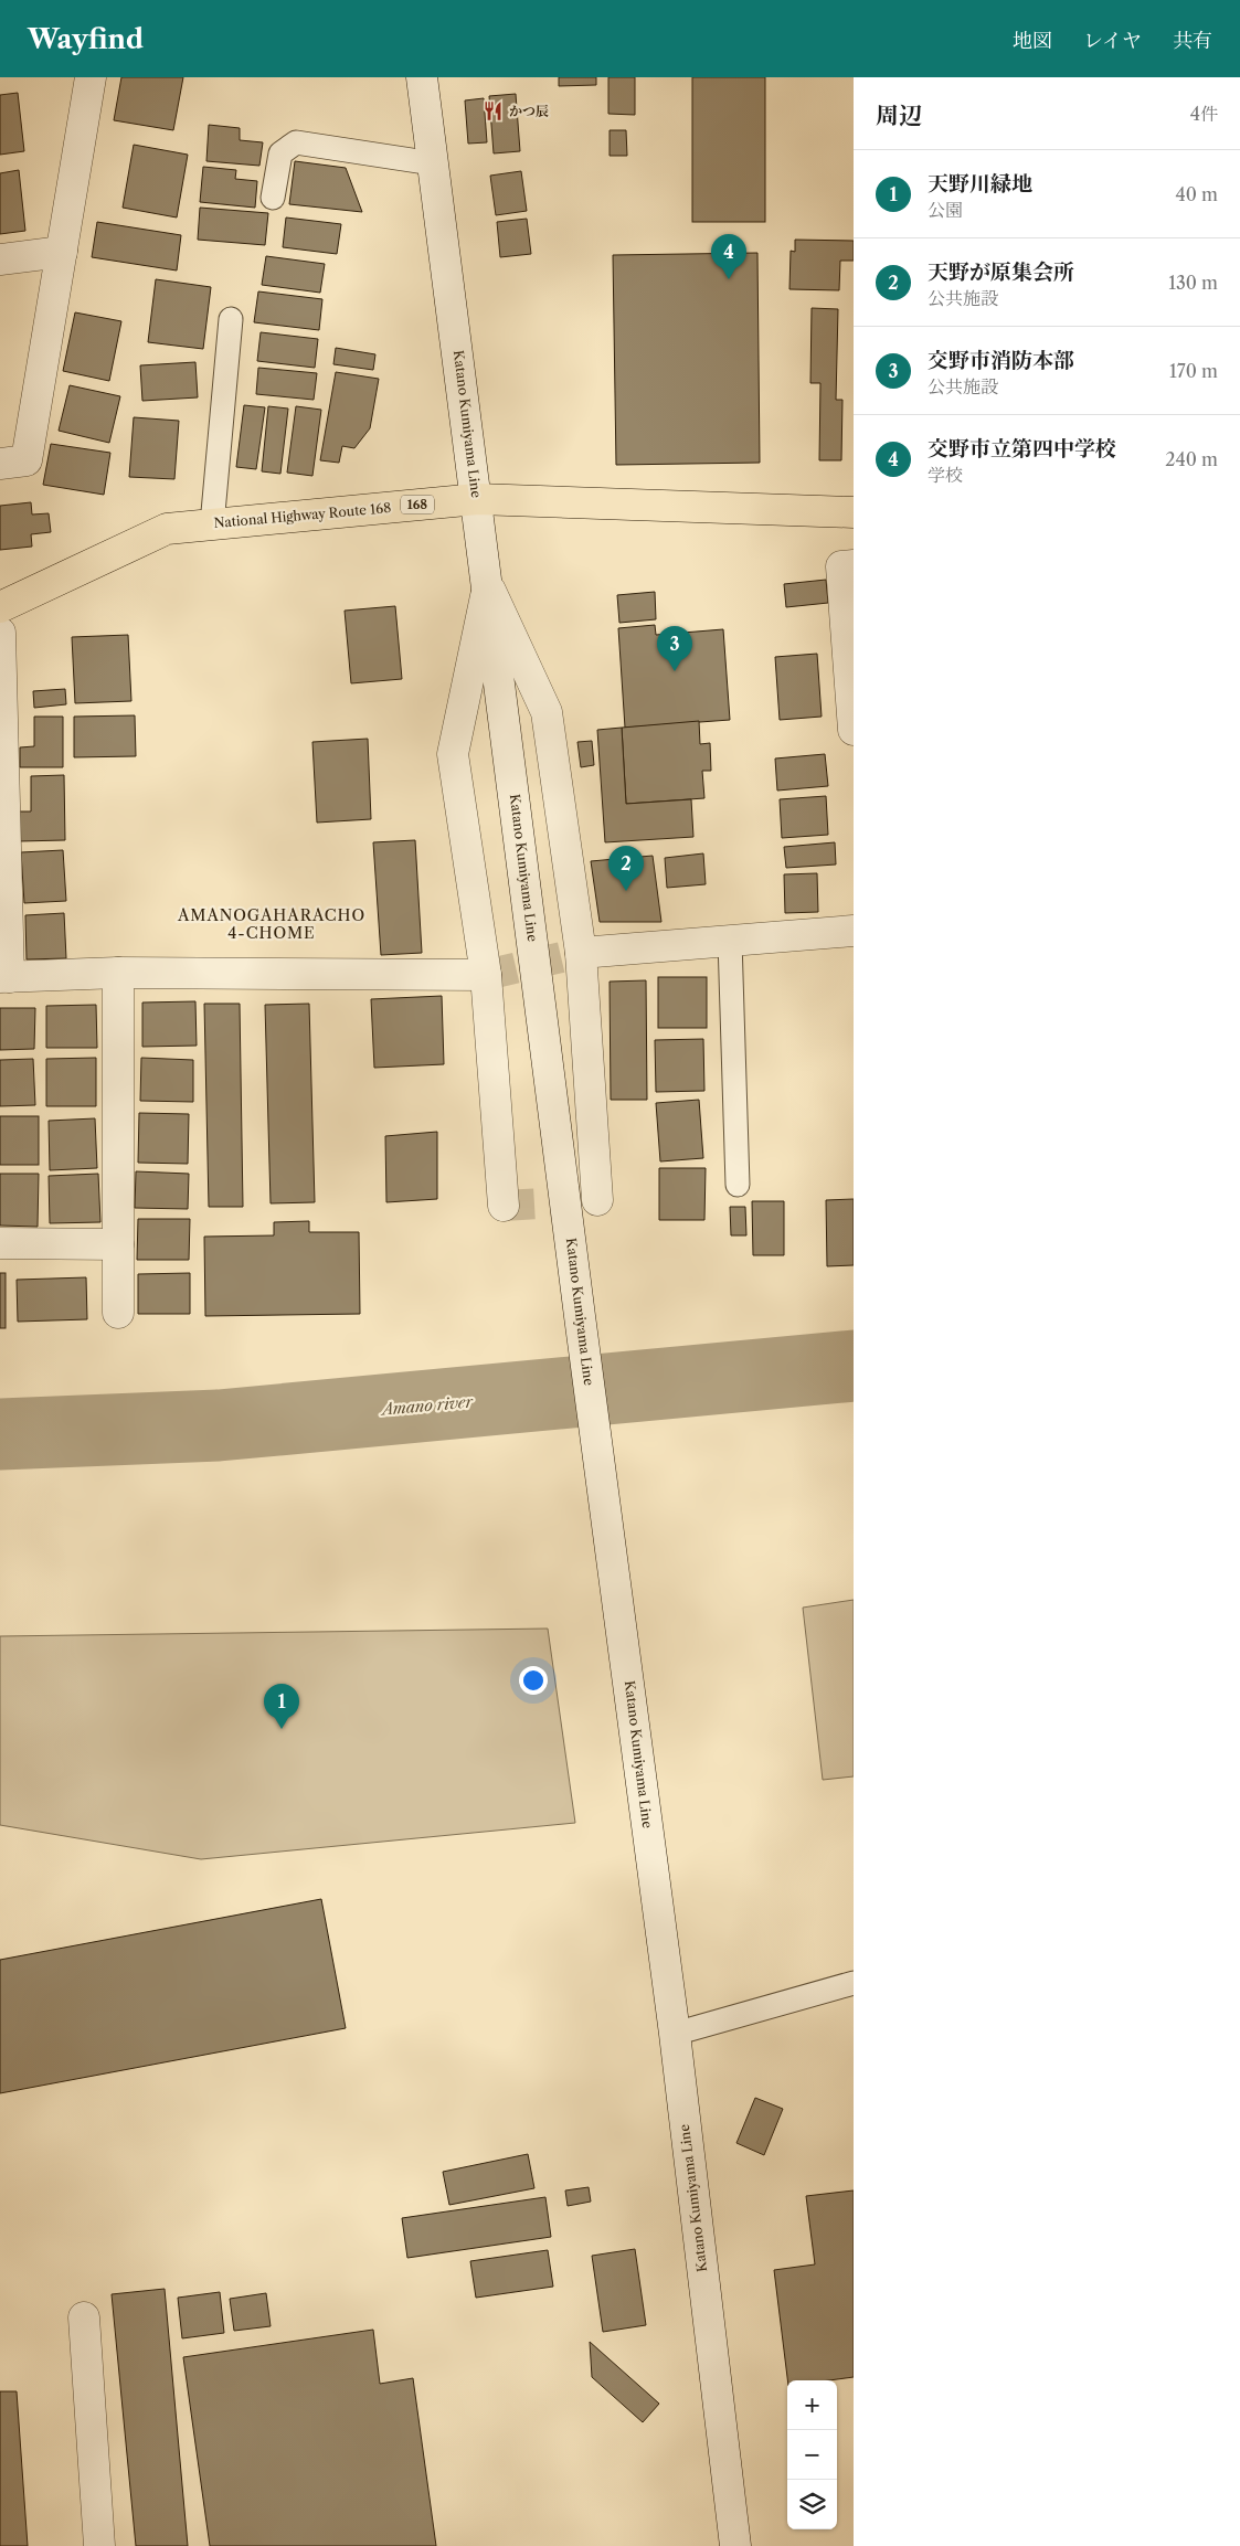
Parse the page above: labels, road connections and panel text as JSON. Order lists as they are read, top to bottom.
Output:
{
  "streets": {
    "highway": ["168", "National Highway Route 168"],
    "street": ["Katano Kumiyama Line"]
  },
  "crossings": [
    ["Katano Kumiyama Line", "National Highway Route 168"]
  ],
  "districts": ["AMANOGAHARACHO 4-CHOME"],
  "water": ["Amano river"],
  "places": {
    "restaurant": ["かつ辰"]
  },
  "page": {
    "header": "Wayfind",
    "nav": ["地図", "レイヤ", "共有"],
    "heading": ["周辺", "4件"],
    "list": [
      {
        "mark": "1",
        "name": "天野川緑地",
        "note": "公園",
        "value": "40 m"
      },
      {
        "mark": "2",
        "name": "天野が原集会所",
        "note": "公共施設",
        "value": "130 m"
      },
      {
        "mark": "3",
        "name": "交野市消防本部",
        "note": "公共施設",
        "value": "170 m"
      },
      {
        "mark": "4",
        "name": "交野市立第四中学校",
        "note": "学校",
        "value": "240 m"
      }
    ],
    "pins": [
      "4",
      "3",
      "2",
      "1"
    ],
    "map_buttons": ["+", "−"]
  }
}
